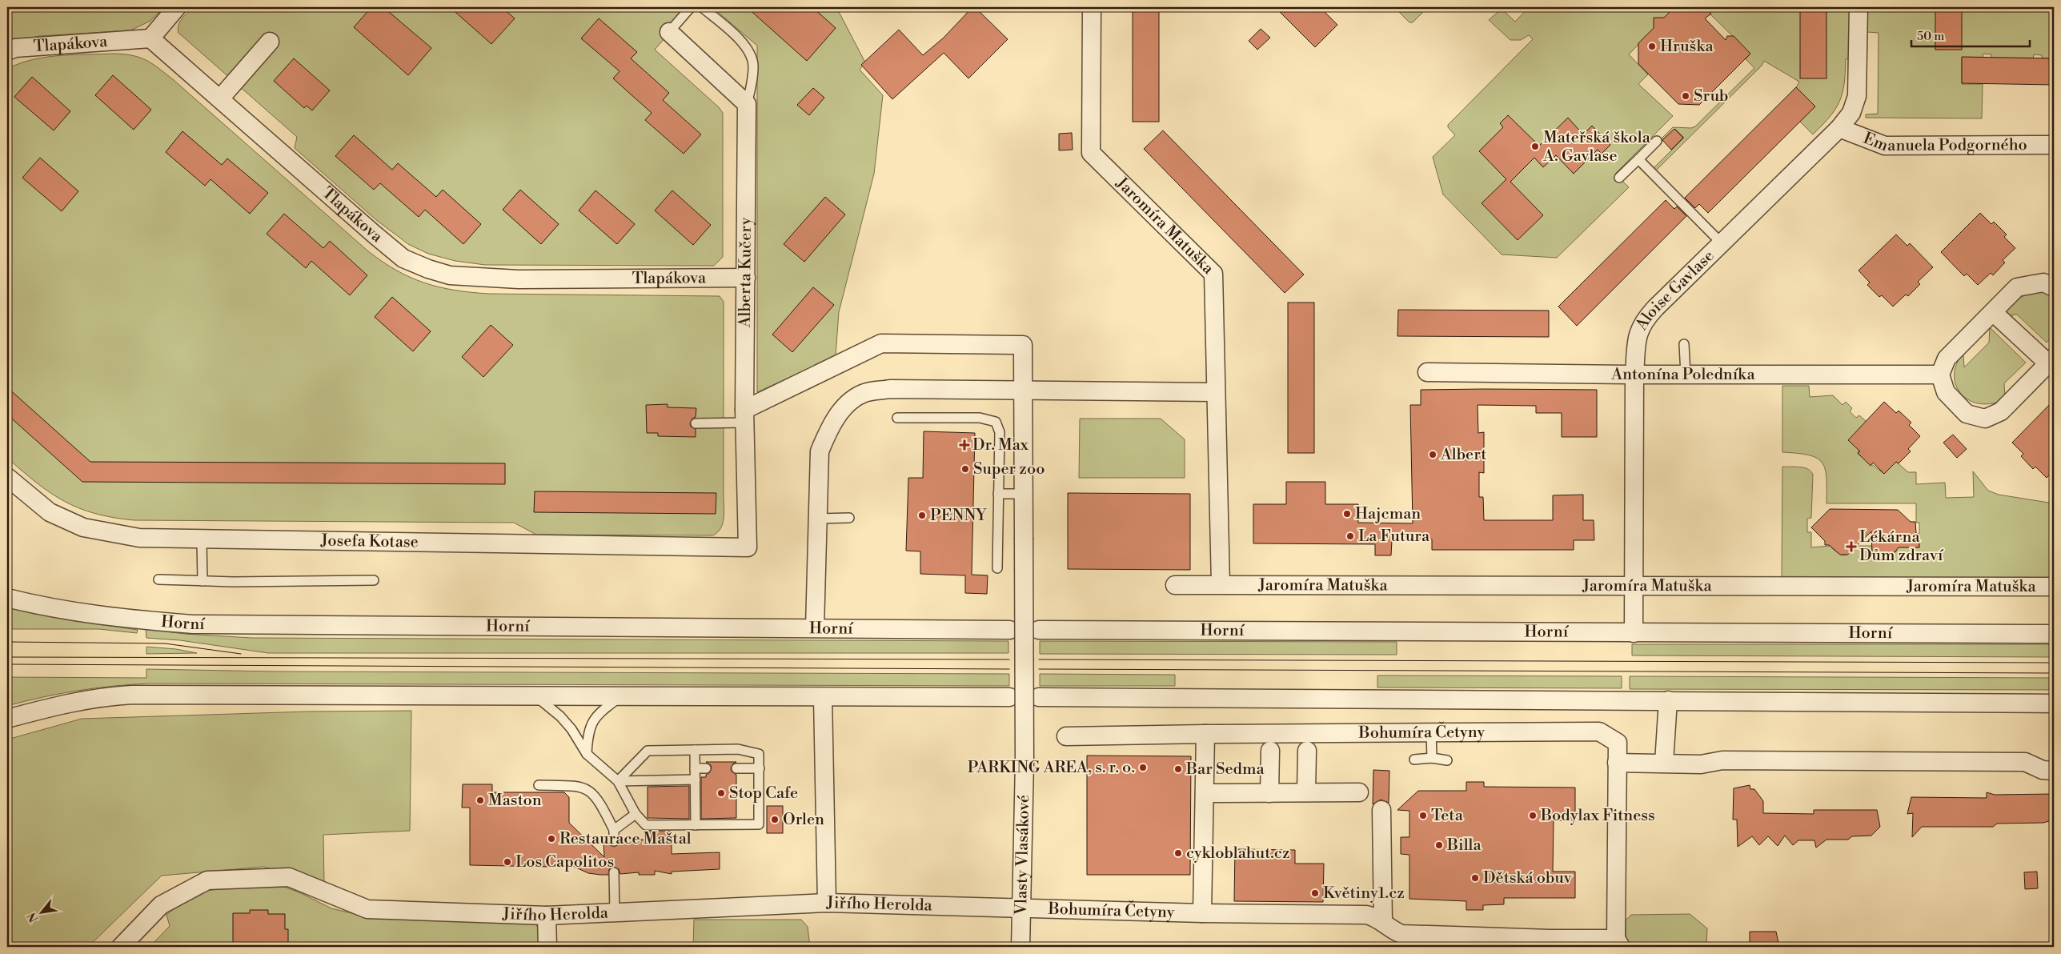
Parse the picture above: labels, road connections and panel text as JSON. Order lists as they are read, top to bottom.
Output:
{
  "streets": {
    "street": [
      "Tlapákova",
      "Emanuela Podgorného",
      "Jaromíra Matuška",
      "Alberta Kučery",
      "Aloise Gavlase",
      "Antonína Poledníka",
      "Josefa Kotase",
      "Horní",
      "Bohumíra Četyny",
      "Vlasty Vlasákové",
      "Jiřího Herolda"
    ]
  },
  "crossings": [
    ["Tlapákova", "Alberta Kučery"],
    ["Emanuela Podgorného", "Aloise Gavlase"],
    ["Jaromíra Matuška", "Aloise Gavlase"],
    ["Alberta Kučery", "Josefa Kotase"],
    ["Alberta Kučery", "Vlasty Vlasákové"],
    ["Aloise Gavlase", "Antonína Poledníka"],
    ["Aloise Gavlase", "Horní"],
    ["Bohumíra Četyny", "Vlasty Vlasákové"],
    ["Bohumíra Četyny", "Jiřího Herolda"],
    ["Vlasty Vlasákové", "Jiřího Herolda"]
  ],
  "places": {
    "other": [
      "Hruška",
      "Srub",
      "Mateřská škola A. Gavlase",
      "Albert",
      "Super zoo",
      "Hajcman",
      "PENNY",
      "La Futura",
      "PARKING AREA, s. r. o.",
      "Bar Sedma",
      "Stop Cafe",
      "Maston",
      "Teta",
      "Bodylax Fitness",
      "Orlen",
      "Restaurace Maštal",
      "Billa",
      "cykloblahut.cz",
      "Los Capolitos",
      "Dětská obuv",
      "Květiny1.cz"
    ],
    "health": ["Dr. Max", "Lékárna Dům zdraví"]
  },
  "scale_bar": "50 m",
  "north": "bottom left"
}
